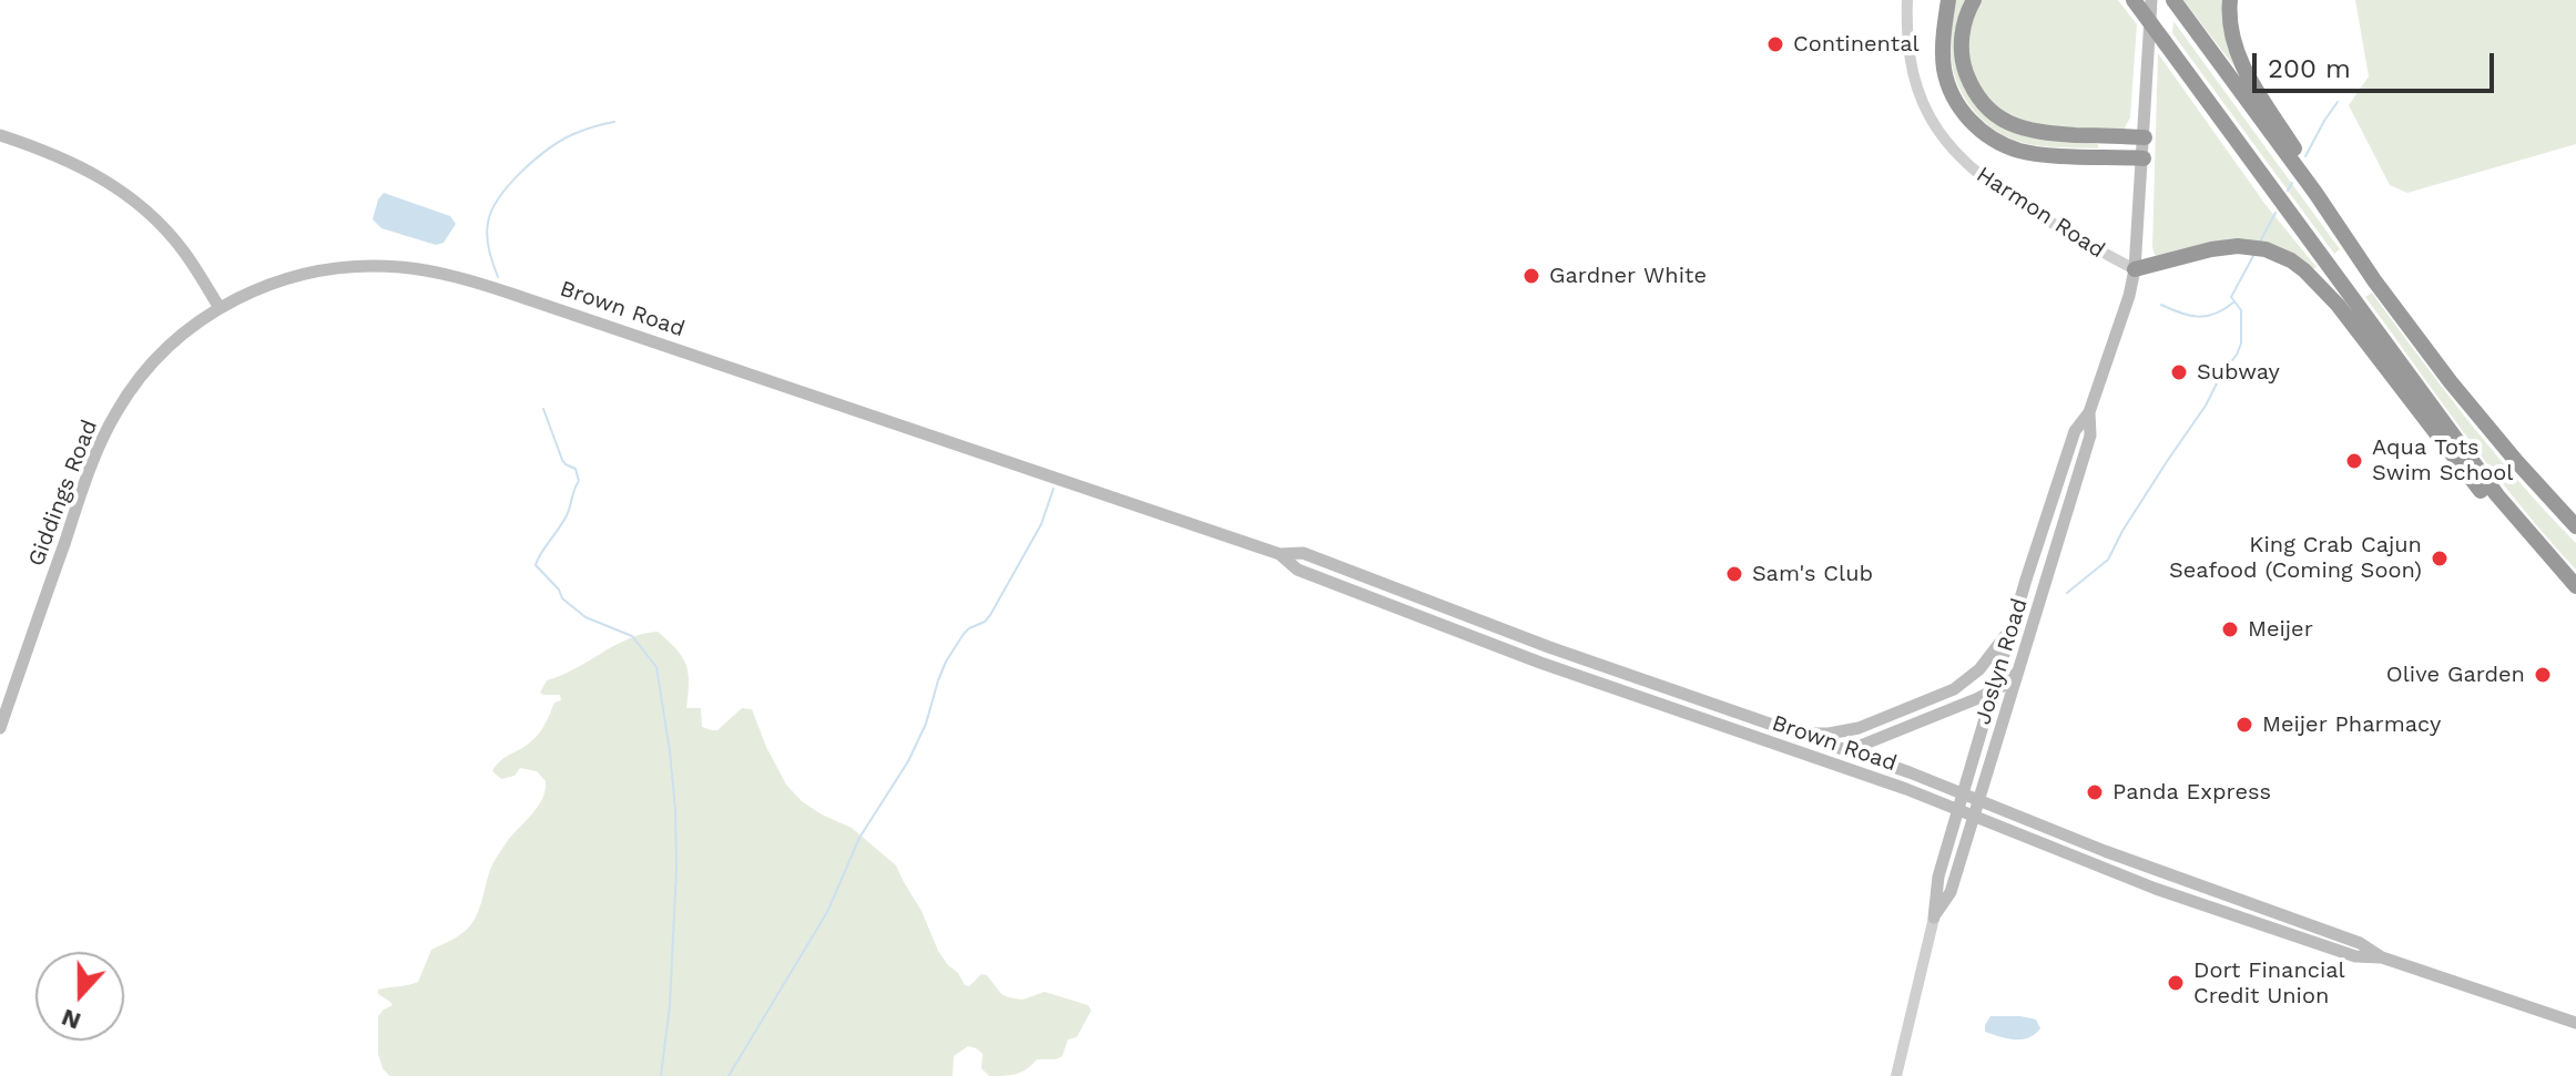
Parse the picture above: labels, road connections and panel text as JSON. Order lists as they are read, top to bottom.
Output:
{
  "streets": {
    "main road": ["Brown Road", "Giddings Road", "Joslyn Road"],
    "street": ["Harmon Road"]
  },
  "crossings": [
    ["Harmon Road", "Joslyn Road"],
    ["Brown Road", "Giddings Road"],
    ["Brown Road", "Joslyn Road"]
  ],
  "places": [
    "Continental",
    "Gardner White",
    "Subway",
    "Aqua Tots Swim School",
    "King Crab Cajun Seafood (Coming Soon)",
    "Sam's Club",
    "Meijer",
    "Olive Garden",
    "Meijer Pharmacy",
    "Panda Express",
    "Dort Financial Credit Union"
  ],
  "scale_bar": "200 m",
  "north": "bottom"
}
